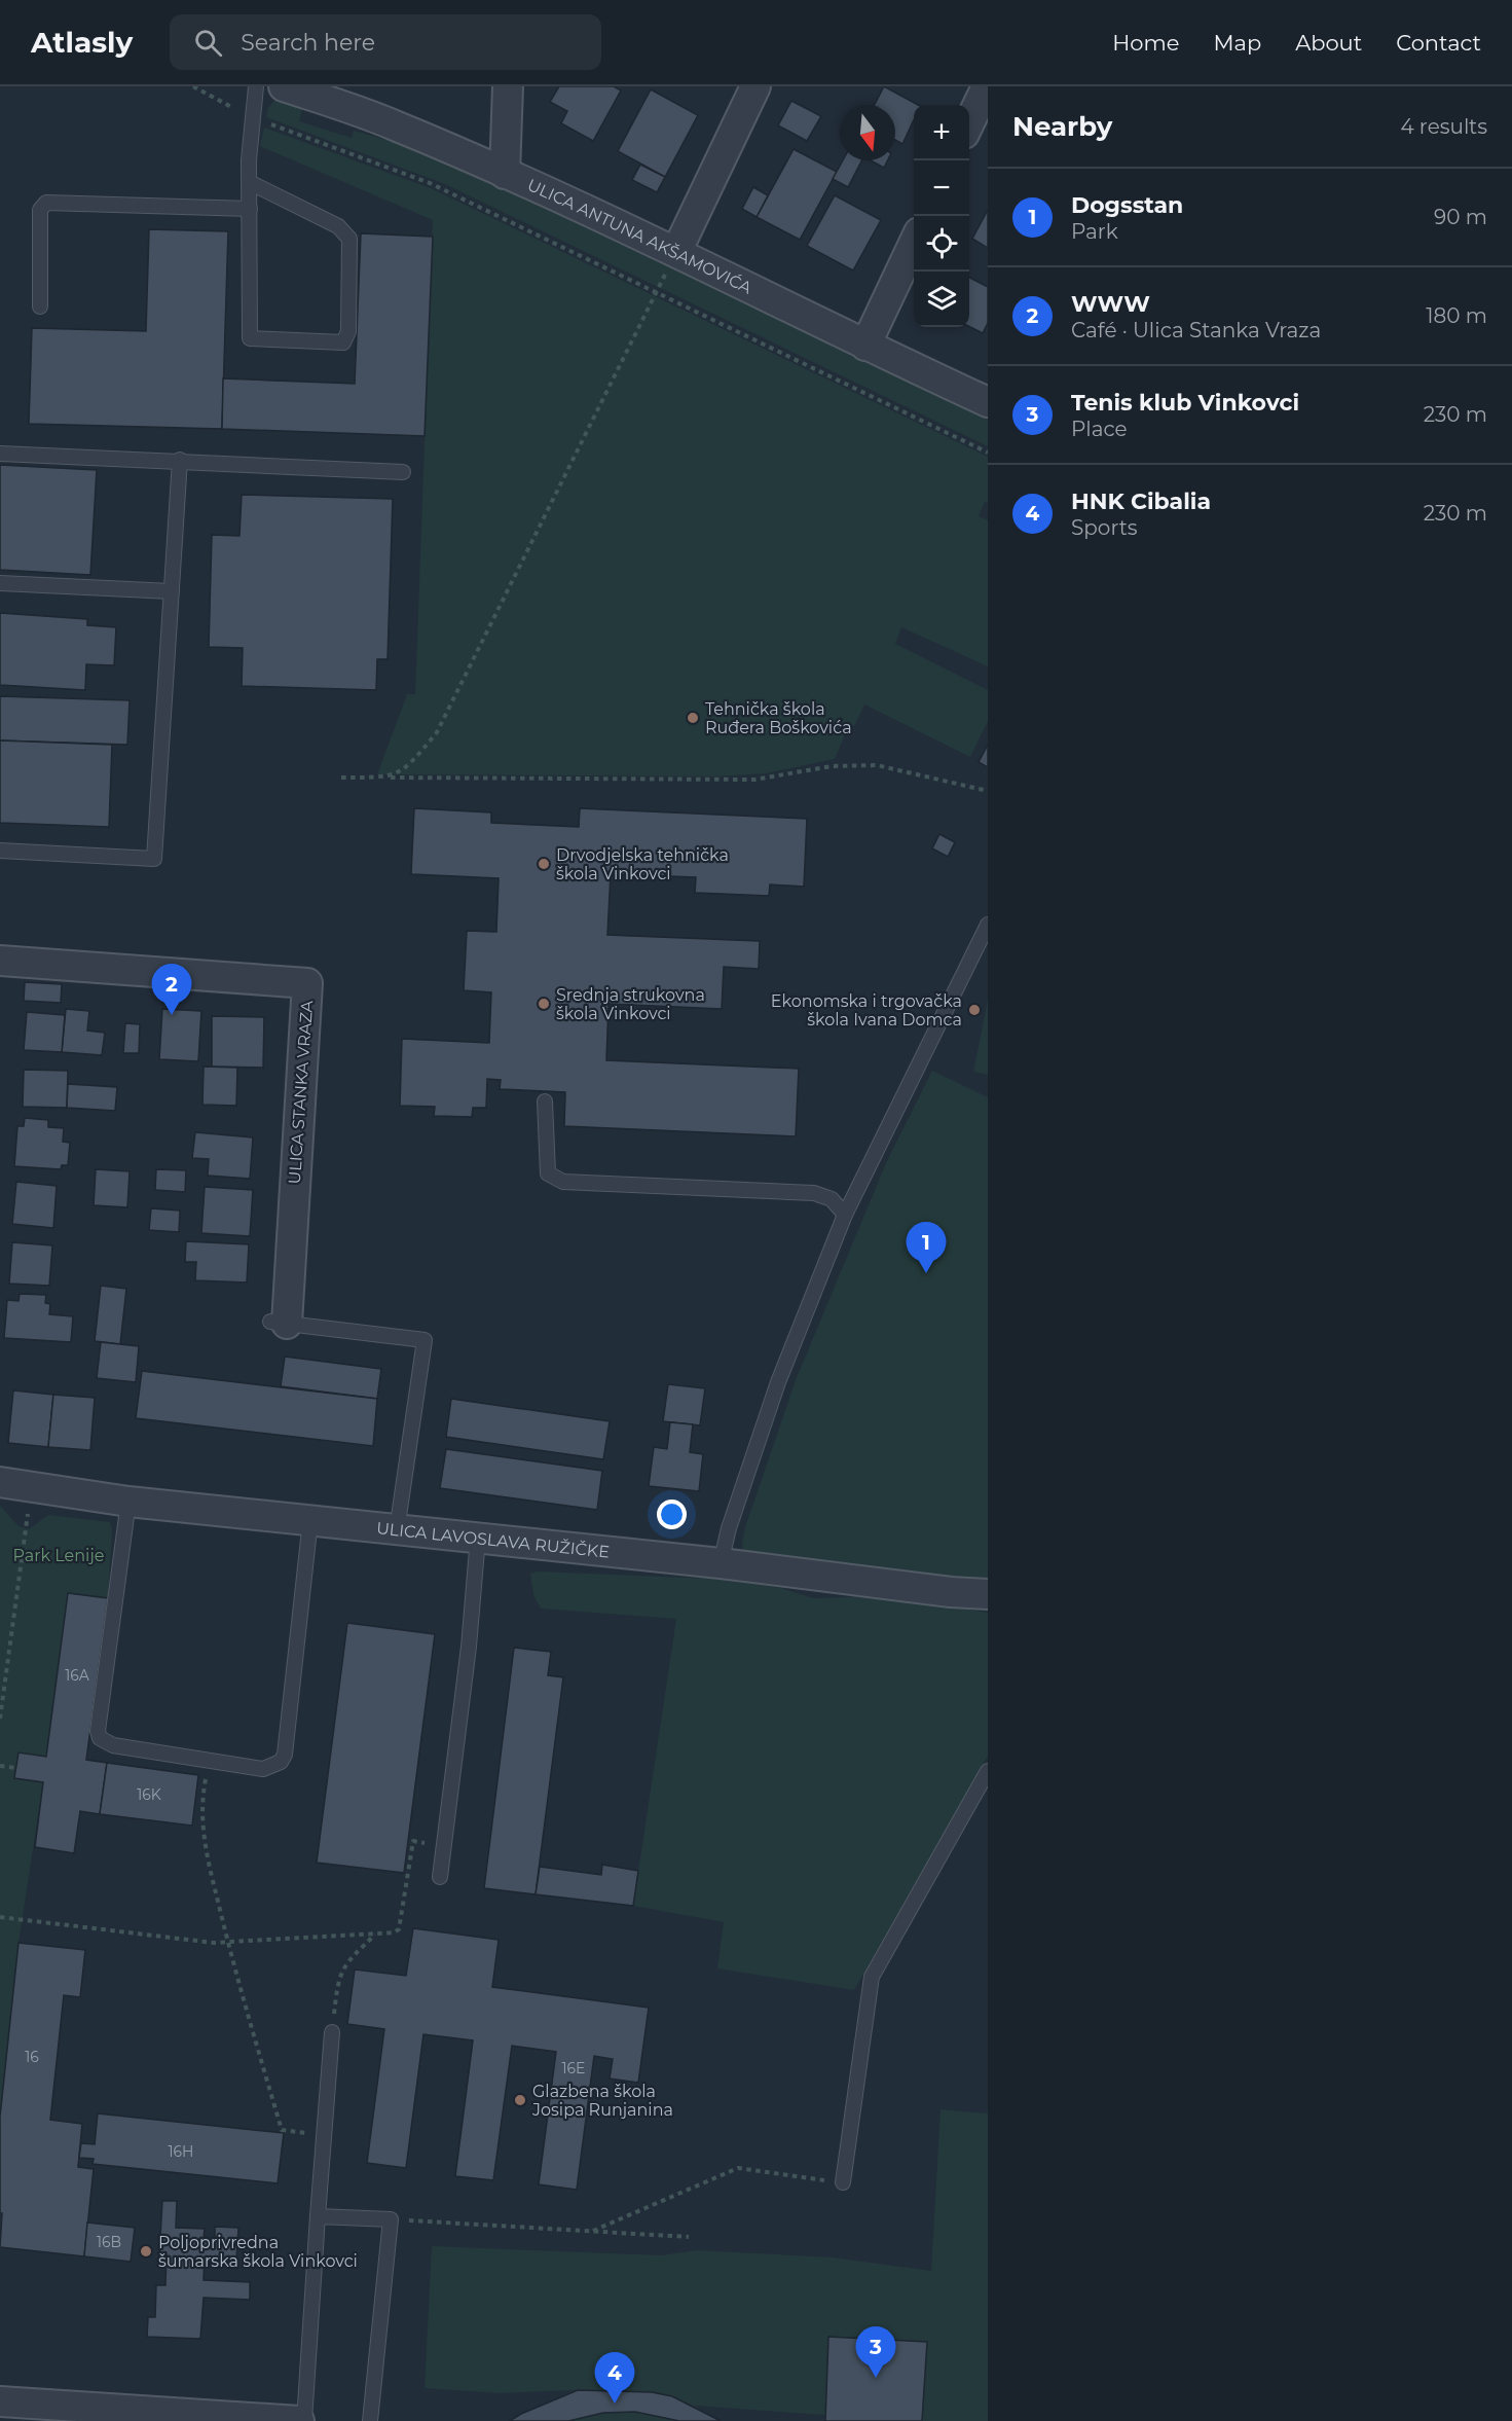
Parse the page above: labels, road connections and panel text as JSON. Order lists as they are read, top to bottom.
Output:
{
  "streets": {
    "street": ["ULICA ANTUNA AKŠAMOVIĆA", "ULICA STANKA VRAZA", "ULICA LAVOSLAVA RUŽIČKE"]
  },
  "parks": ["Park Lenije"],
  "places": [
    "Tehnička škola Ruđera Boškovića",
    "Drvodjelska tehnička škola Vinkovci",
    "Srednja strukovna škola Vinkovci",
    "Ekonomska i trgovačka škola Ivana Domca",
    "Glazbena škola Josipa Runjanina",
    "Poljoprivredna šumarska škola Vinkovci"
  ],
  "house_numbers": [
    "16A",
    "16K",
    "16",
    "16E",
    "16H",
    "16B"
  ],
  "north": "bottom",
  "page": {
    "header": "Atlasly",
    "search": "Search here",
    "nav": [
      "Home",
      "Map",
      "About",
      "Contact"
    ],
    "heading": ["Nearby", "4 results"],
    "map_buttons": ["+", "−"],
    "list": [
      {
        "mark": "1",
        "name": "Dogsstan",
        "note": "Park",
        "value": "90 m"
      },
      {
        "mark": "2",
        "name": "WWW",
        "note": "Café · Ulica Stanka Vraza",
        "value": "180 m"
      },
      {
        "mark": "3",
        "name": "Tenis klub Vinkovci",
        "note": "Place",
        "value": "230 m"
      },
      {
        "mark": "4",
        "name": "HNK Cibalia",
        "note": "Sports",
        "value": "230 m"
      }
    ],
    "pins": [
      "2",
      "1",
      "3",
      "4"
    ]
  }
}
